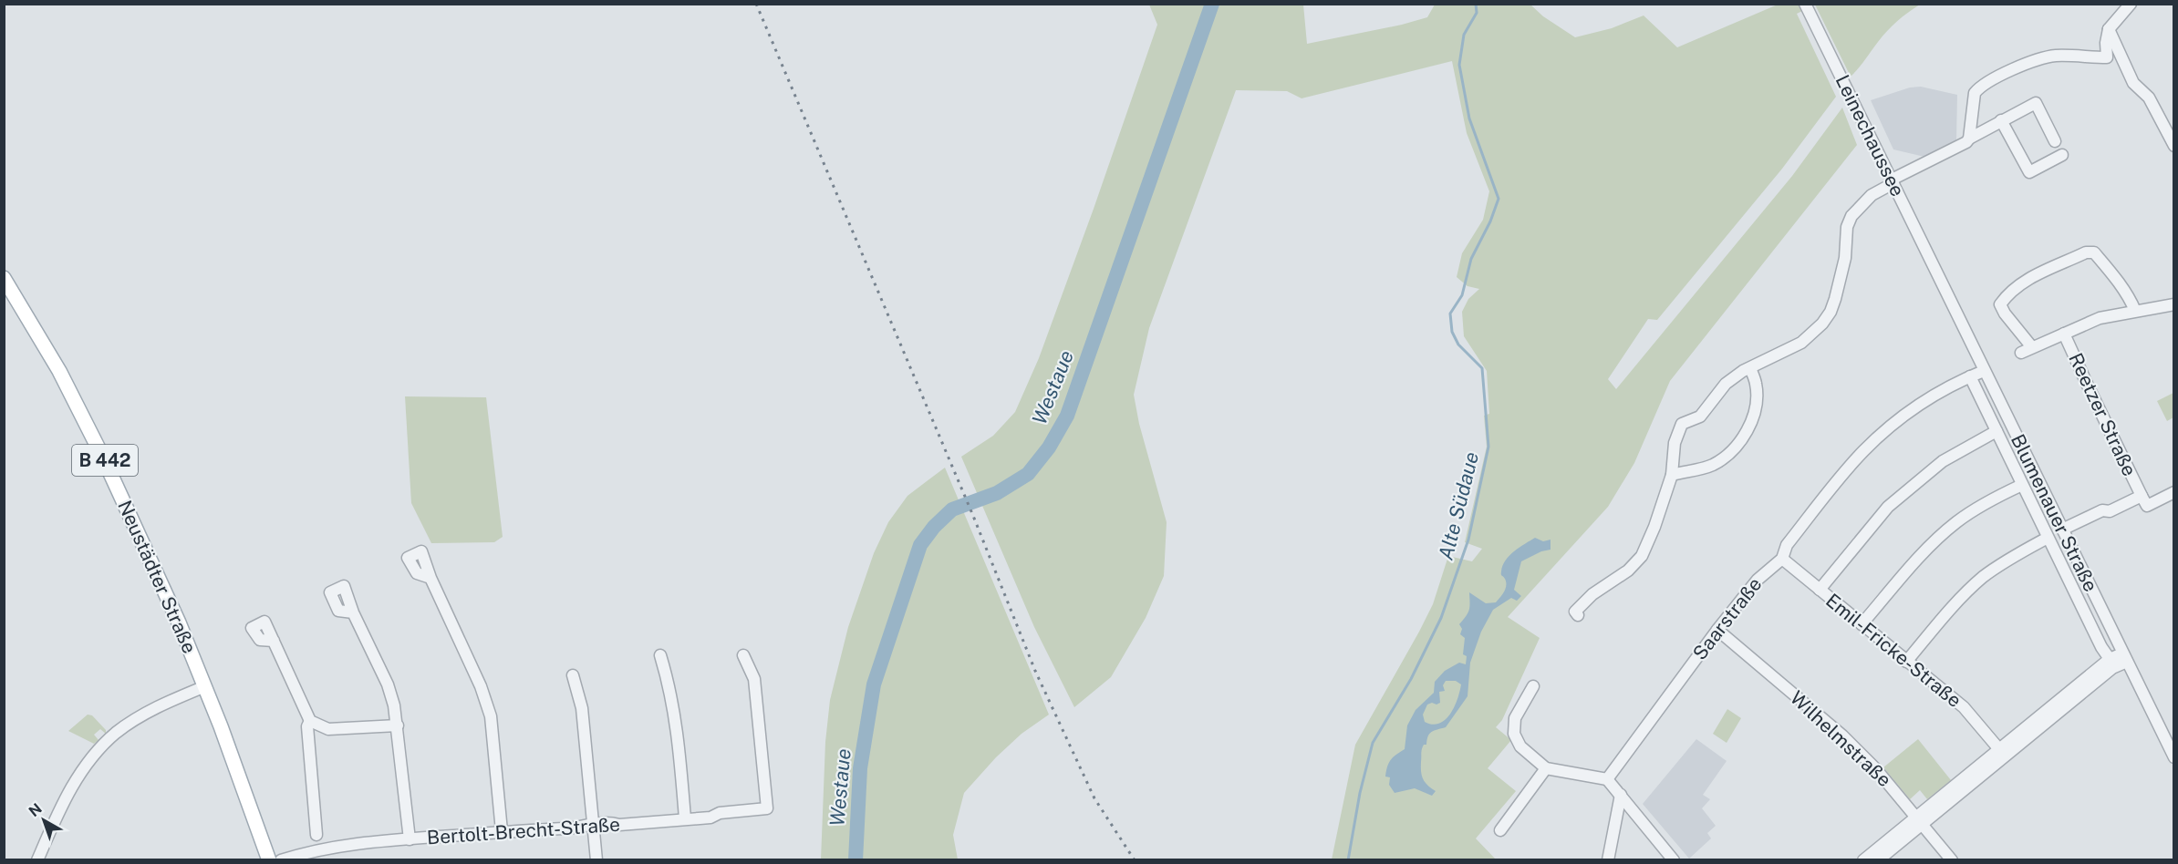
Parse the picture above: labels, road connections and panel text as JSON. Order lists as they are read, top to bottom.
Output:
{
  "streets": {
    "main road": ["B 442", "Neustädter Straße"],
    "street": [
      "Leinechaussee",
      "Reetzer Straße",
      "Blumenauer Straße",
      "Saarstraße",
      "Emil-Fricke-Straße",
      "Wilhelmstraße",
      "Bertolt-Brecht-Straße"
    ]
  },
  "crossings": [
    ["Leinechaussee", "Blumenauer Straße"],
    ["Blumenauer Straße", "Saarstraße"],
    ["Saarstraße", "Emil-Fricke-Straße"],
    ["Saarstraße", "Wilhelmstraße"]
  ],
  "water": ["Westaue", "Alte Südaue"],
  "north": "top left"
}
